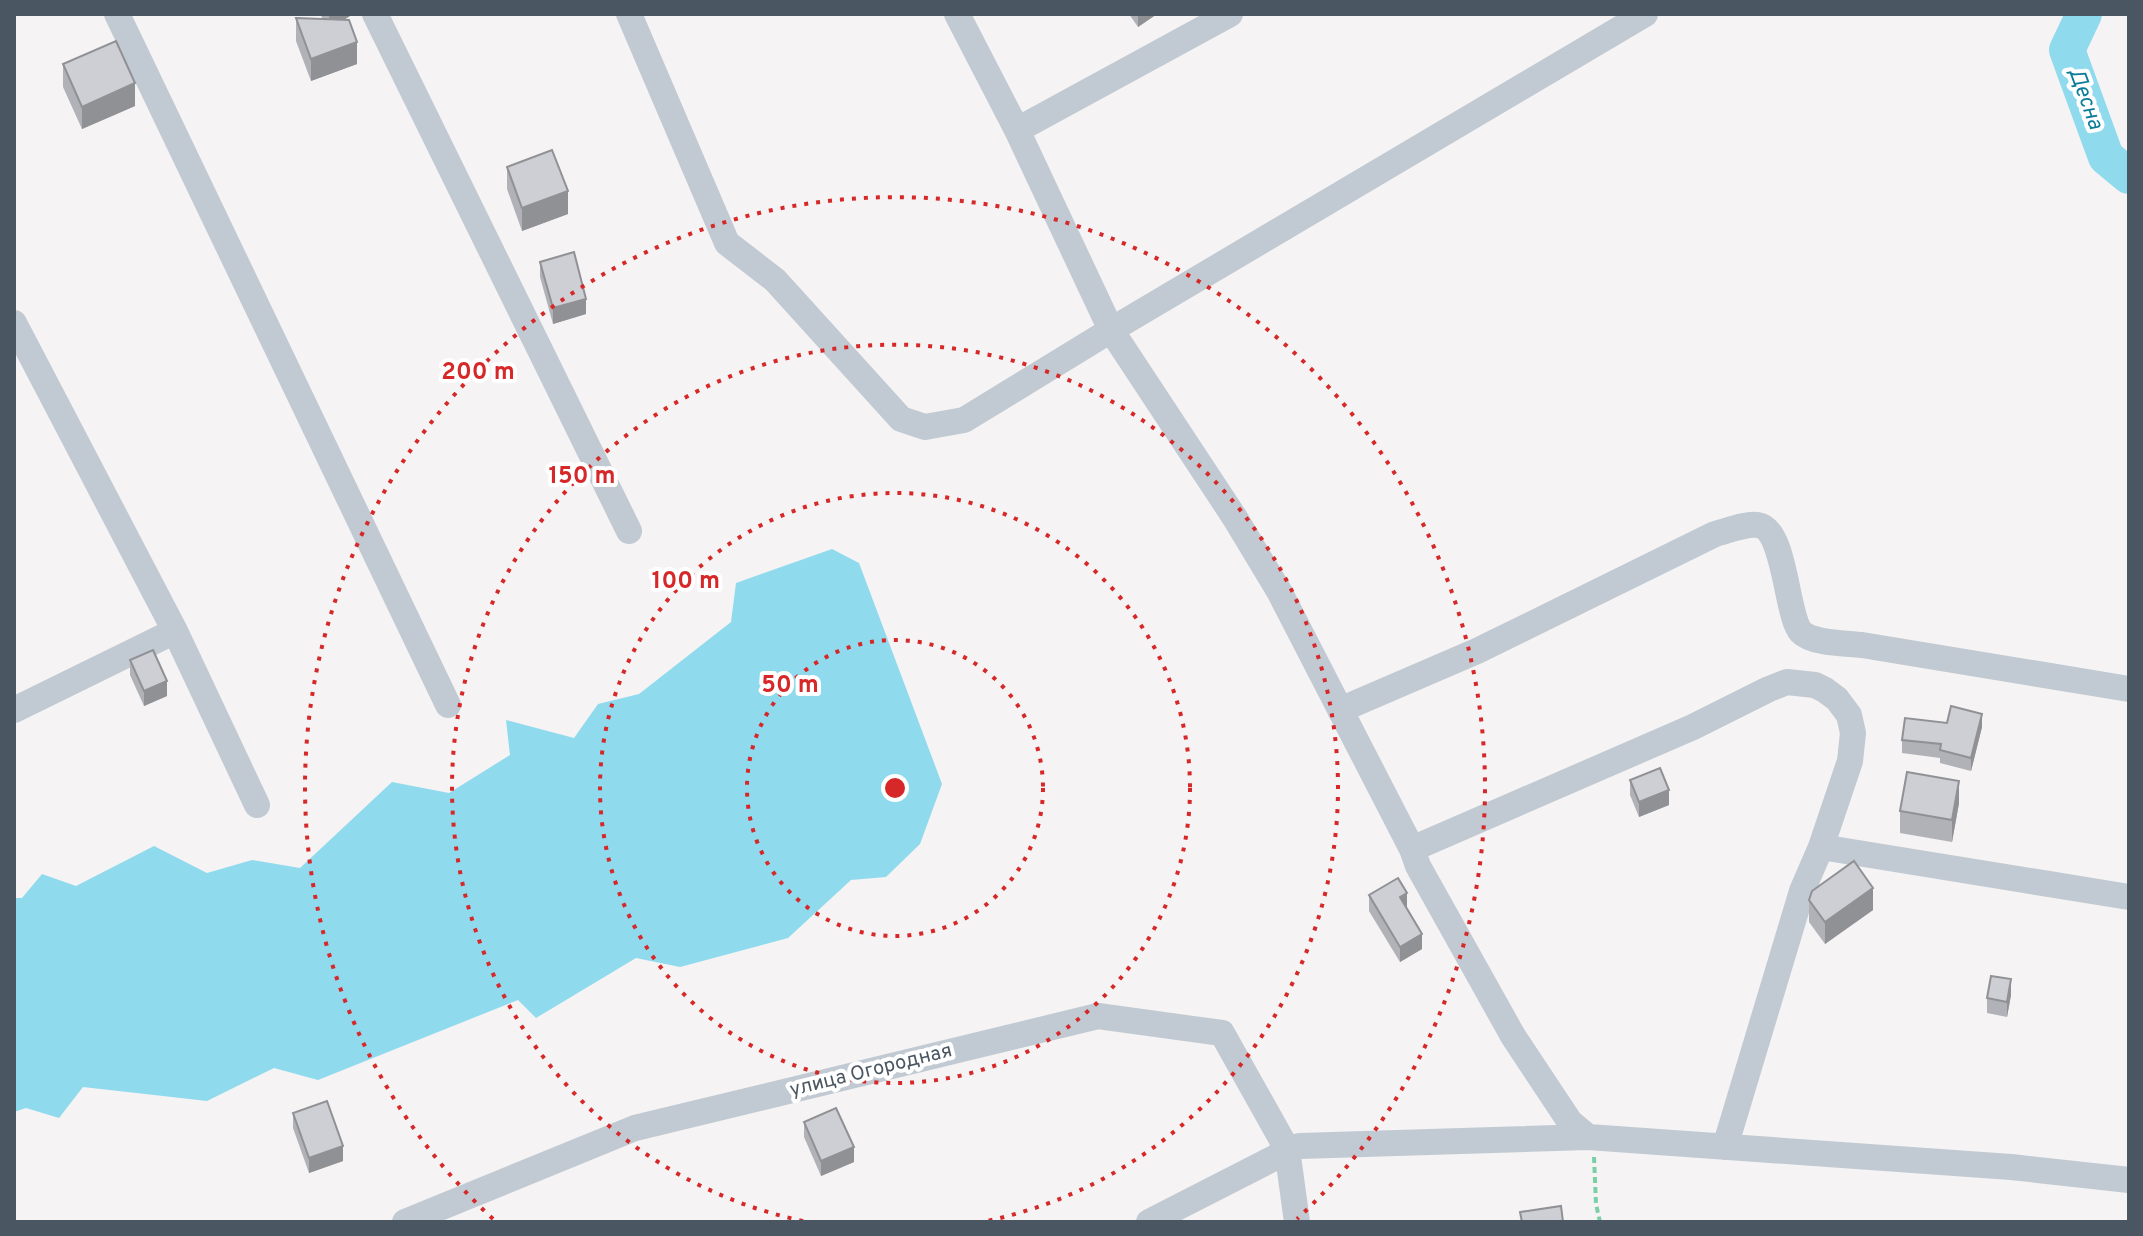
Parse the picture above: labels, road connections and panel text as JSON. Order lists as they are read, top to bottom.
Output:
{
  "streets": {
    "street": ["улица Огородная"]
  },
  "water": ["Десна"],
  "rings": [
    "200 m",
    "150 m",
    "100 m",
    "50 m"
  ]
}
